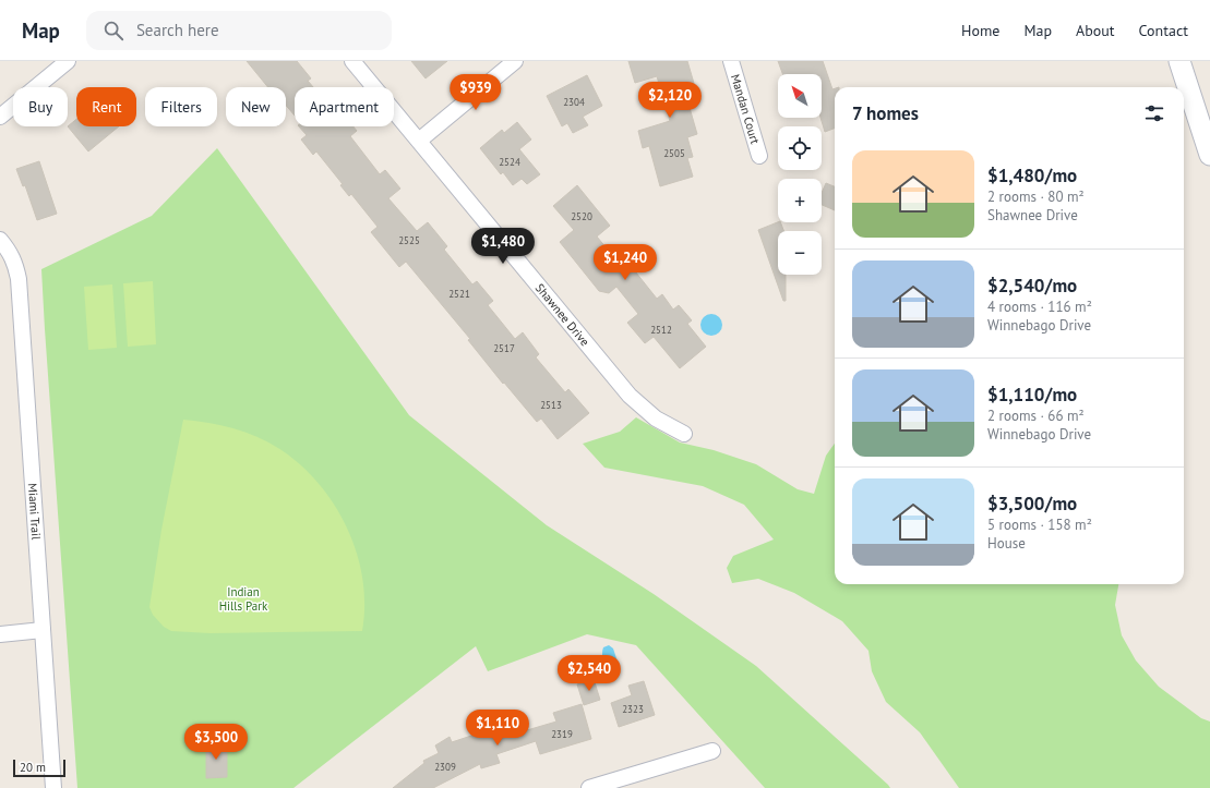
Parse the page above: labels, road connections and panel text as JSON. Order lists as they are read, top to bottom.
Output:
{
  "streets": {
    "street": ["Mandan Court", "Shawnee Drive", "Miami Trail"]
  },
  "parks": ["Indian Hills Park"],
  "house_numbers": [
    "2304",
    "2505",
    "2524",
    "2520",
    "2525",
    "2521",
    "2512",
    "2517",
    "2513",
    "2323",
    "2319",
    "2309"
  ],
  "scale_bar": "20 m",
  "north": "top left",
  "page": {
    "header": "Map",
    "search": "Search here",
    "nav": [
      "Home",
      "Map",
      "About",
      "Contact"
    ],
    "map_buttons": ["+", "−"],
    "price": [
      "$939",
      "$2,120",
      "$1,480",
      "$1,240",
      "$2,540",
      "$1,110",
      "$3,500"
    ],
    "chip": [
      "Buy",
      "Rent",
      "Filters",
      "New",
      "Apartment"
    ],
    "heading": "7 homes",
    "list": [
      {
        "name": "$1,480/mo",
        "note": "2 rooms · 80 m² · Shawnee Drive"
      },
      {
        "name": "$2,540/mo",
        "note": "4 rooms · 116 m² · Winnebago Drive"
      },
      {
        "name": "$1,110/mo",
        "note": "2 rooms · 66 m² · Winnebago Drive"
      },
      {
        "name": "$3,500/mo",
        "note": "5 rooms · 158 m² · House"
      }
    ],
    "scale": "20 m"
  }
}
